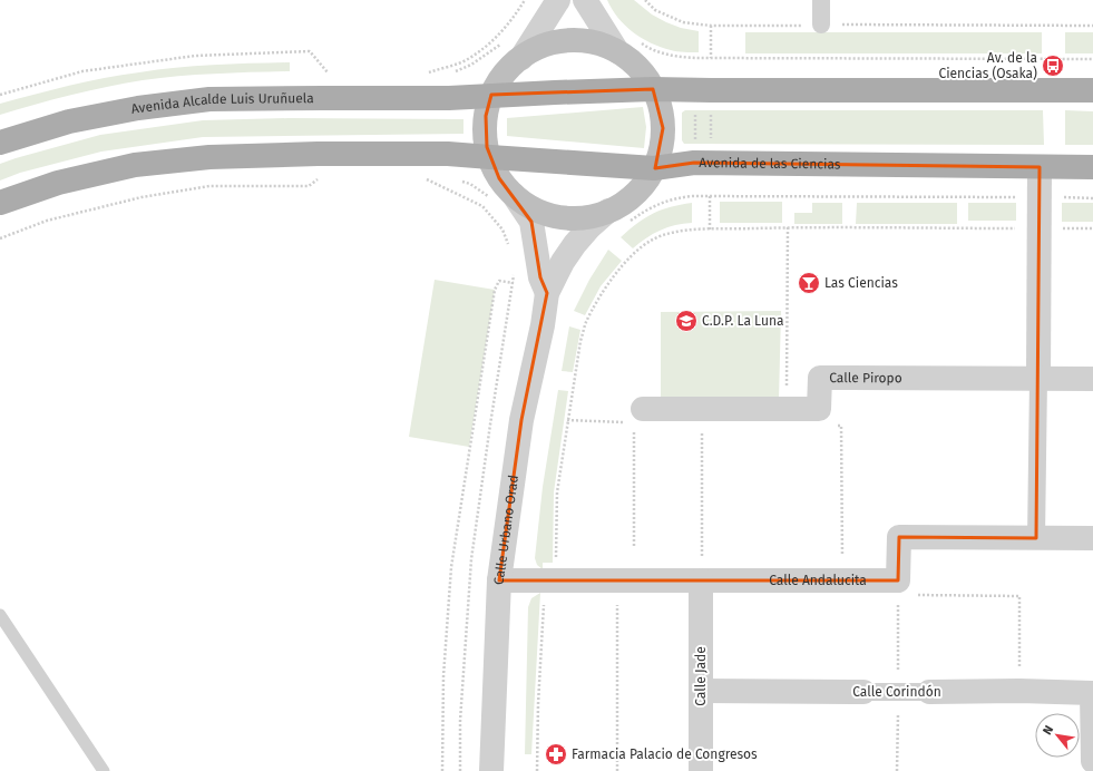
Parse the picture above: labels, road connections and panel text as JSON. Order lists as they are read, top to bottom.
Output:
{
  "streets": {
    "main road": ["Avenida Alcalde Luis Uruñuela", "Avenida de las Ciencias"],
    "street": [
      "Calle Piropo",
      "Calle Urbano Orad",
      "Calle Andalucita",
      "Calle Jade",
      "Calle Corindón"
    ]
  },
  "crossings": [
    ["Calle Urbano Orad", "Calle Andalucita"],
    ["Calle Andalucita", "Calle Jade"],
    ["Calle Jade", "Calle Corindón"]
  ],
  "places": {
    "bus stop": ["Av. de la Ciencias (Osaka)"],
    "bar": ["Las Ciencias"],
    "school or university": ["C.D.P. La Luna"],
    "pharmacy": ["Farmacia Palacio de Congresos"]
  },
  "north": "top left"
}
